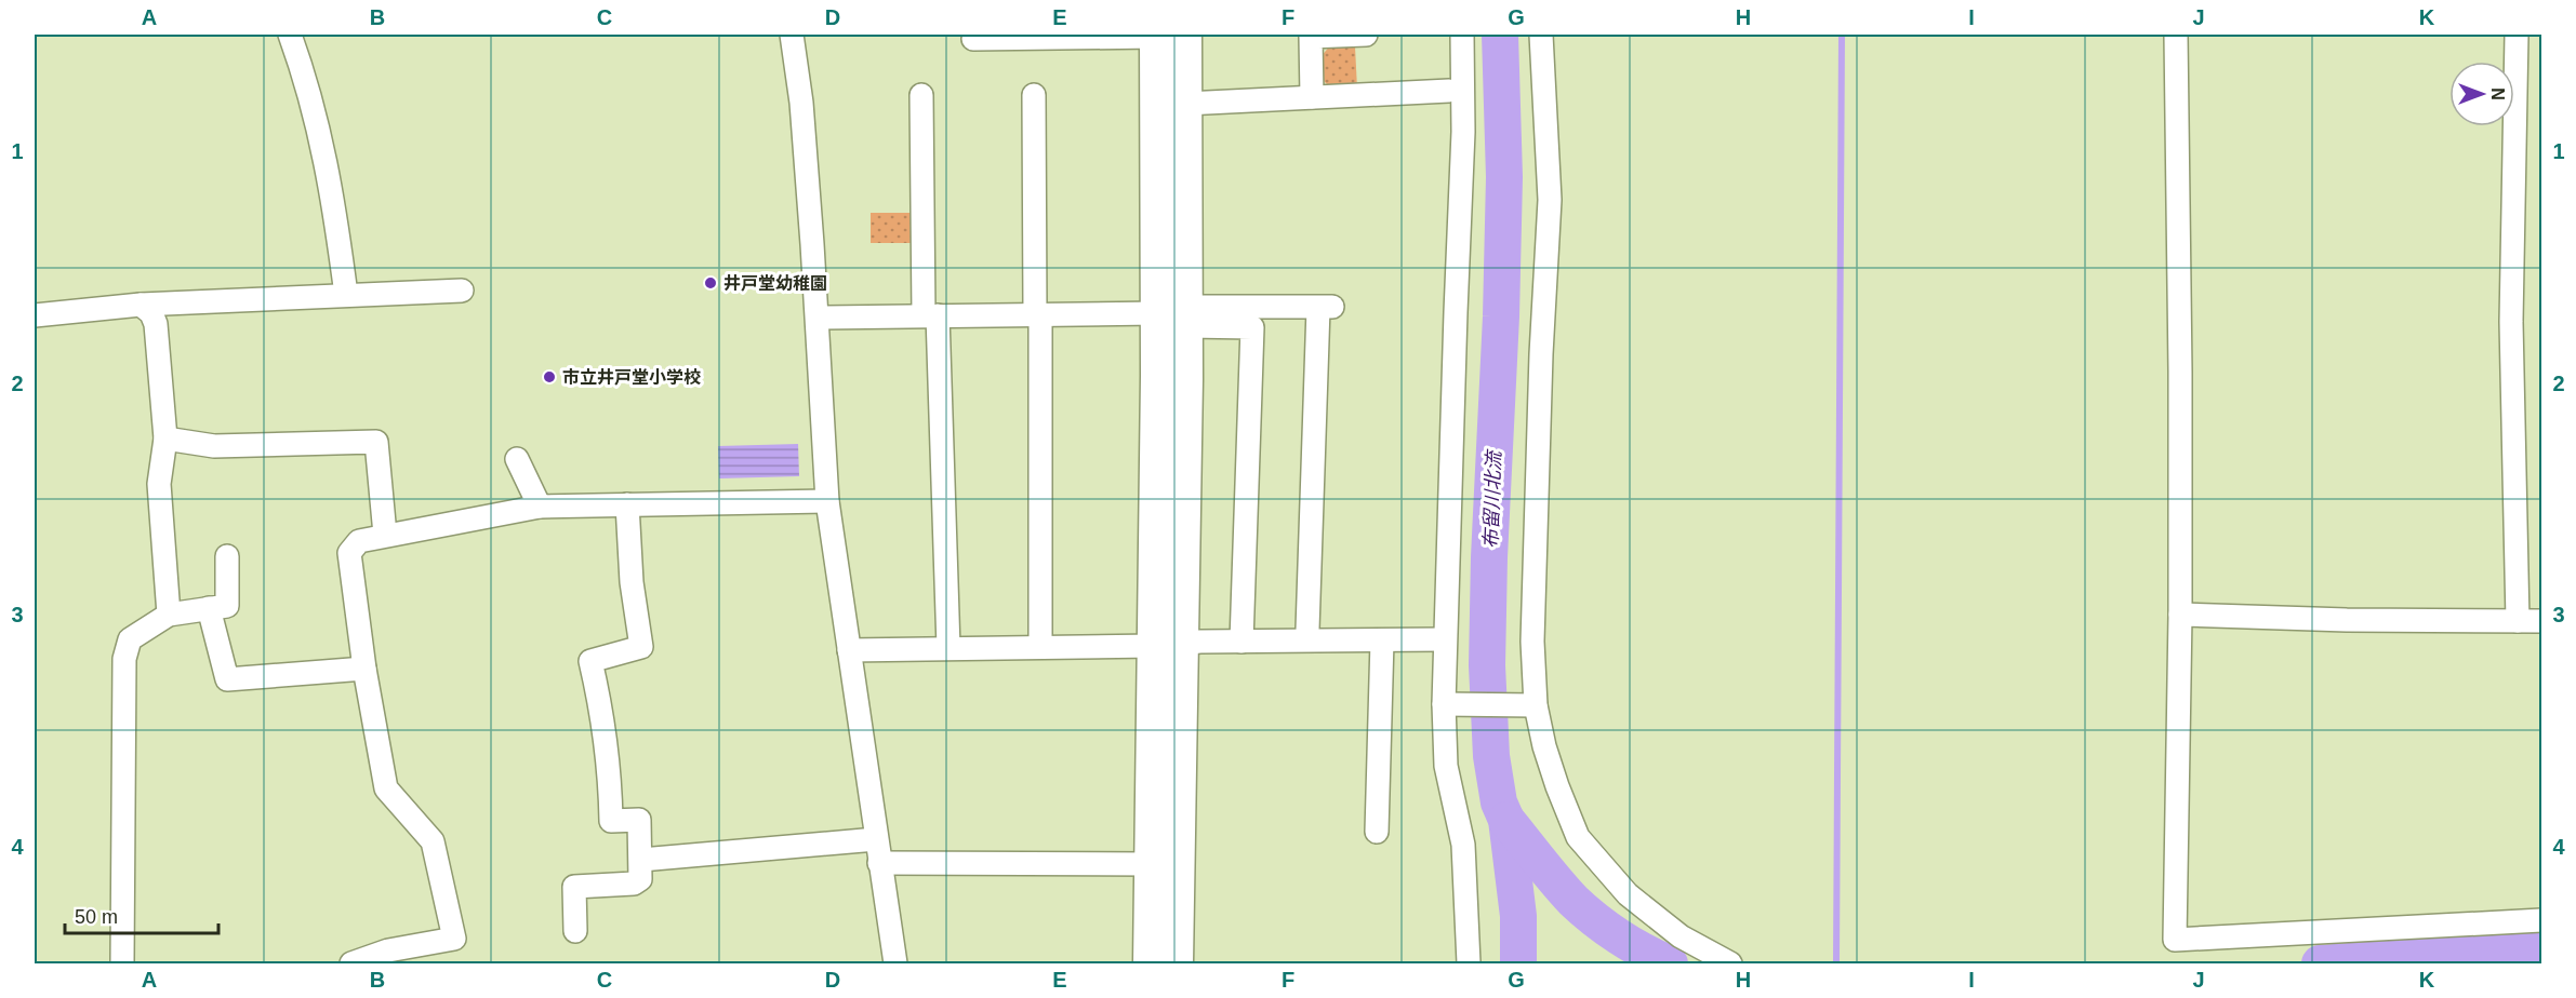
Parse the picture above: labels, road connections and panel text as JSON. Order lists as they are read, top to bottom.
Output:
{
  "water": ["布留川北流"],
  "places": ["井戸堂幼稚園", "市立井戸堂小学校"],
  "scale_bar": "50 m",
  "north": "right",
  "grid": {
    "columns": [
      "A",
      "B",
      "C",
      "D",
      "E",
      "F",
      "G",
      "H",
      "I",
      "J",
      "K"
    ],
    "rows": [
      "1",
      "2",
      "3",
      "4"
    ]
  }
}
